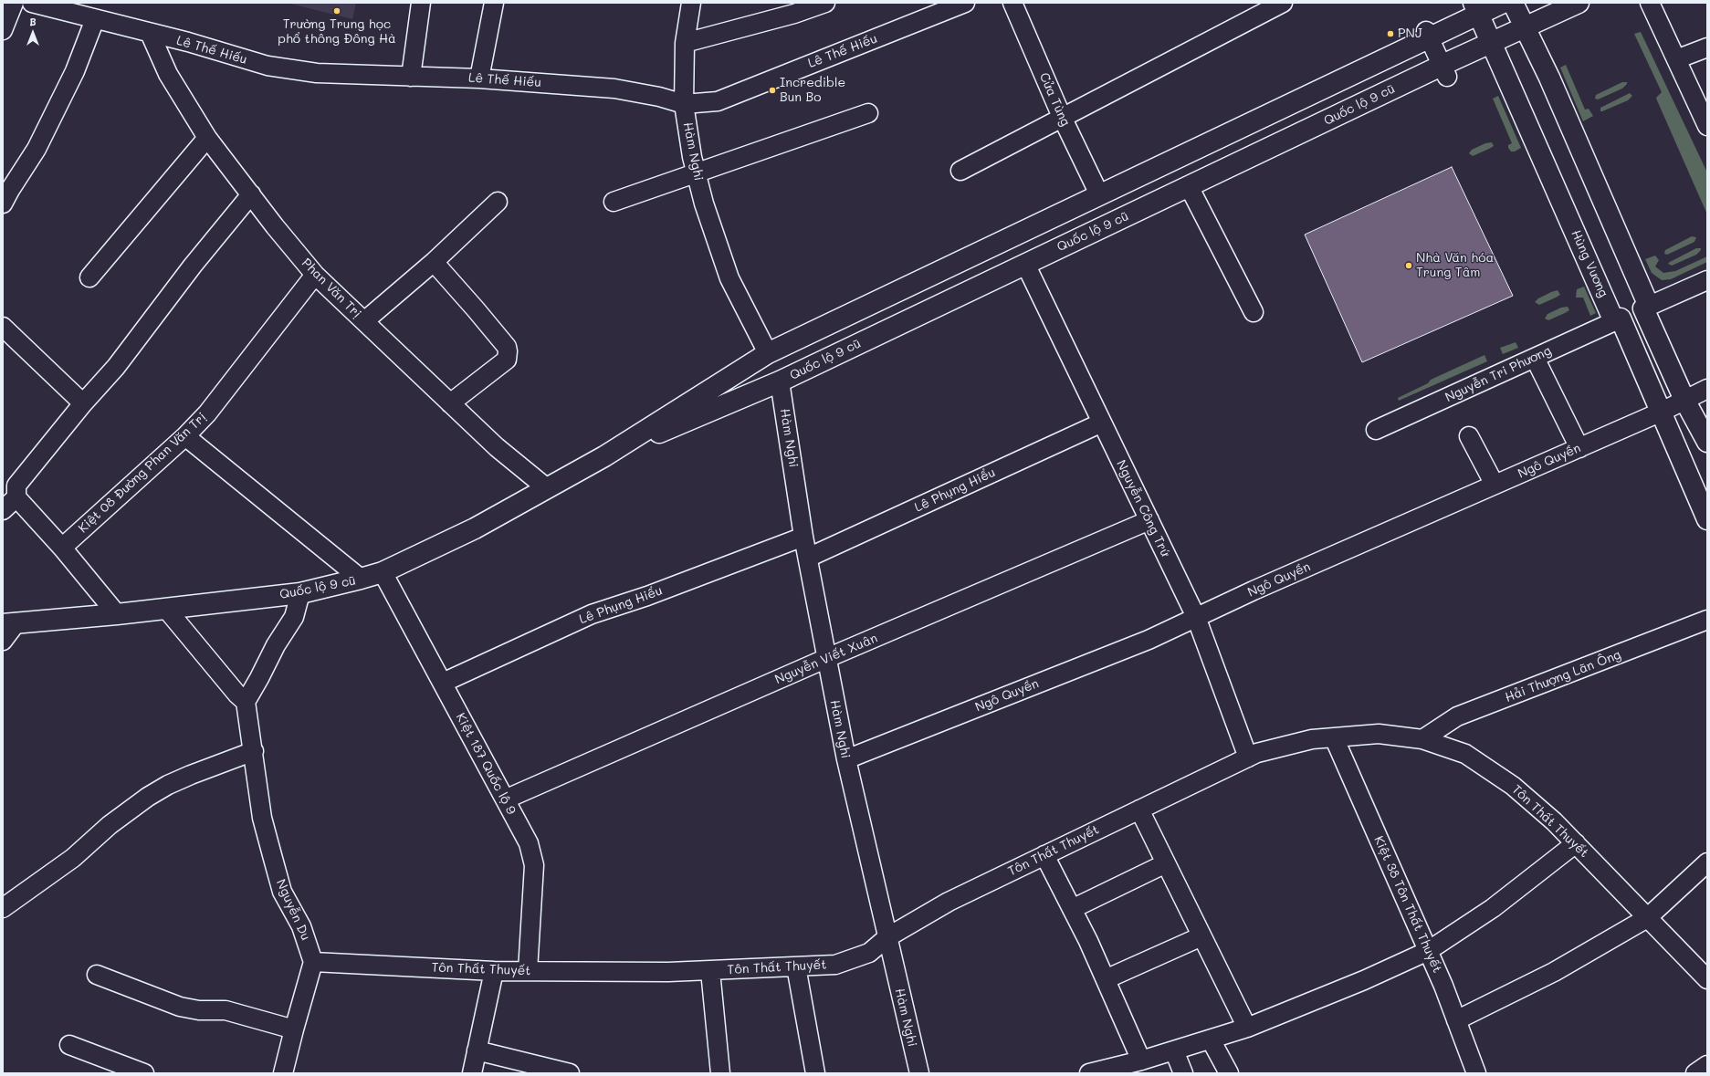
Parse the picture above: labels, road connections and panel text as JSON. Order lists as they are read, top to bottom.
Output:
{
  "streets": {
    "main road": ["Quốc lộ 9 cũ", "Hùng Vương"],
    "street": [
      "Lê Thế Hiếu",
      "Cửa Tùng",
      "Hàm Nghi",
      "Phan Văn Trị",
      "Nguyễn Tri Phương",
      "Ngô Quyền",
      "Kiệt 08 Đường Phan Văn Trị",
      "Lê Phụng Hiểu",
      "Nguyễn Công Trứ",
      "Nguyễn Viết Xuân",
      "Hải Thượng Lãn Ông",
      "Kiệt 187 Quốc lộ 9",
      "Tôn Thất Thuyết",
      "Kiệt 38 Tôn Thất Thuyết",
      "Nguyễn Du"
    ]
  },
  "crossings": [
    ["Lê Thế Hiếu", "Hàm Nghi"],
    ["Lê Thế Hiếu", "Phan Văn Trị"],
    ["Cửa Tùng", "Quốc lộ 9 cũ"],
    ["Quốc lộ 9 cũ", "Hàm Nghi"],
    ["Quốc lộ 9 cũ", "Hùng Vương"],
    ["Quốc lộ 9 cũ", "Phan Văn Trị"],
    ["Quốc lộ 9 cũ", "Nguyễn Công Trứ"],
    ["Quốc lộ 9 cũ", "Kiệt 187 Quốc lộ 9"],
    ["Hàm Nghi", "Ngô Quyền"],
    ["Hàm Nghi", "Lê Phụng Hiểu"],
    ["Hàm Nghi", "Nguyễn Viết Xuân"],
    ["Hàm Nghi", "Tôn Thất Thuyết"],
    ["Hùng Vương", "Nguyễn Tri Phương"],
    ["Hùng Vương", "Ngô Quyền"],
    ["Phan Văn Trị", "Kiệt 08 Đường Phan Văn Trị"],
    ["Ngô Quyền", "Nguyễn Công Trứ"],
    ["Lê Phụng Hiểu", "Nguyễn Công Trứ"],
    ["Lê Phụng Hiểu", "Kiệt 187 Quốc lộ 9"],
    ["Nguyễn Công Trứ", "Nguyễn Viết Xuân"],
    ["Nguyễn Công Trứ", "Tôn Thất Thuyết"],
    ["Nguyễn Viết Xuân", "Kiệt 187 Quốc lộ 9"],
    ["Hải Thượng Lãn Ông", "Tôn Thất Thuyết"],
    ["Kiệt 187 Quốc lộ 9", "Tôn Thất Thuyết"],
    ["Tôn Thất Thuyết", "Kiệt 38 Tôn Thất Thuyết"],
    ["Tôn Thất Thuyết", "Nguyễn Du"]
  ],
  "places": [
    "Trường Trung học phổ thông Đông Hà",
    "PNJ",
    "Incredible Bun Bo",
    "Nhà Văn hóa Trung Tâm"
  ],
  "north": "top"
}
